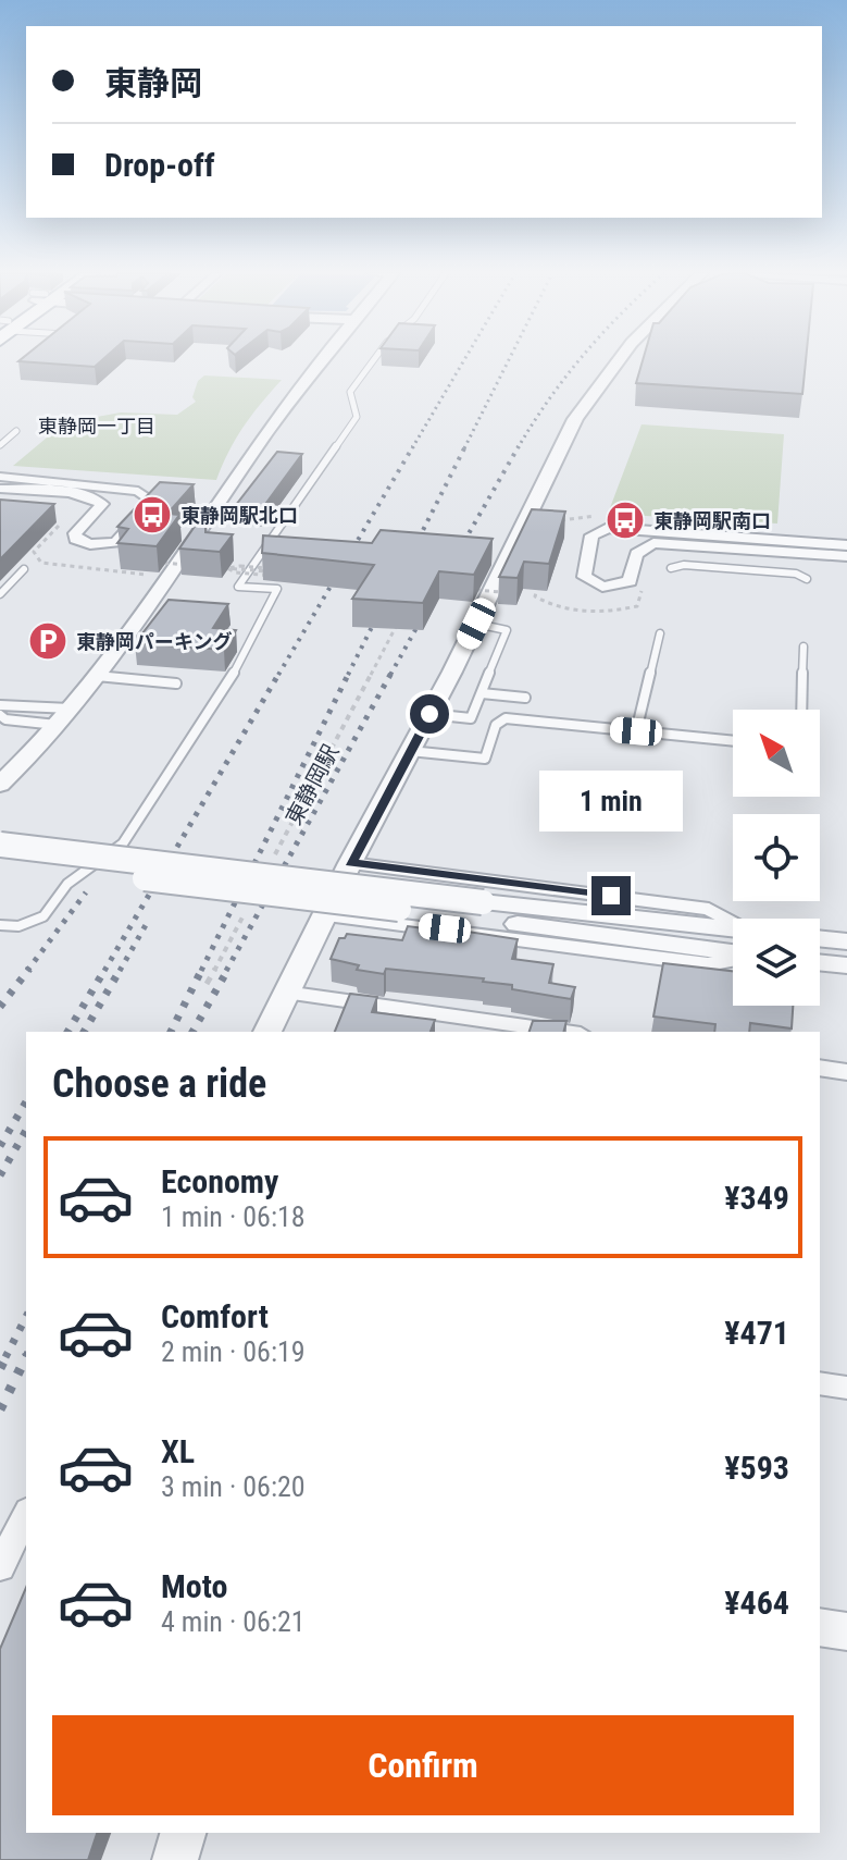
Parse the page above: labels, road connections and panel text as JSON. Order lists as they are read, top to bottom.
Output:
{
  "streets": {
    "path": ["東静岡駅"]
  },
  "districts": ["東静岡一丁目"],
  "places": {
    "bus stop": ["東静岡駅北口", "東静岡駅南口"],
    "parking": ["東静岡パーキング"]
  },
  "north": "top left",
  "page": {
    "banner": ["東静岡", "Drop-off"],
    "bubble": "1 min",
    "heading": "Choose a ride",
    "list": [
      {
        "name": "Economy",
        "note": "1 min · 06:18",
        "value": "¥349"
      },
      {
        "name": "Comfort",
        "note": "2 min · 06:19",
        "value": "¥471"
      },
      {
        "name": "XL",
        "note": "3 min · 06:20",
        "value": "¥593"
      },
      {
        "name": "Moto",
        "note": "4 min · 06:21",
        "value": "¥464"
      }
    ],
    "buttons": "Confirm"
  }
}
